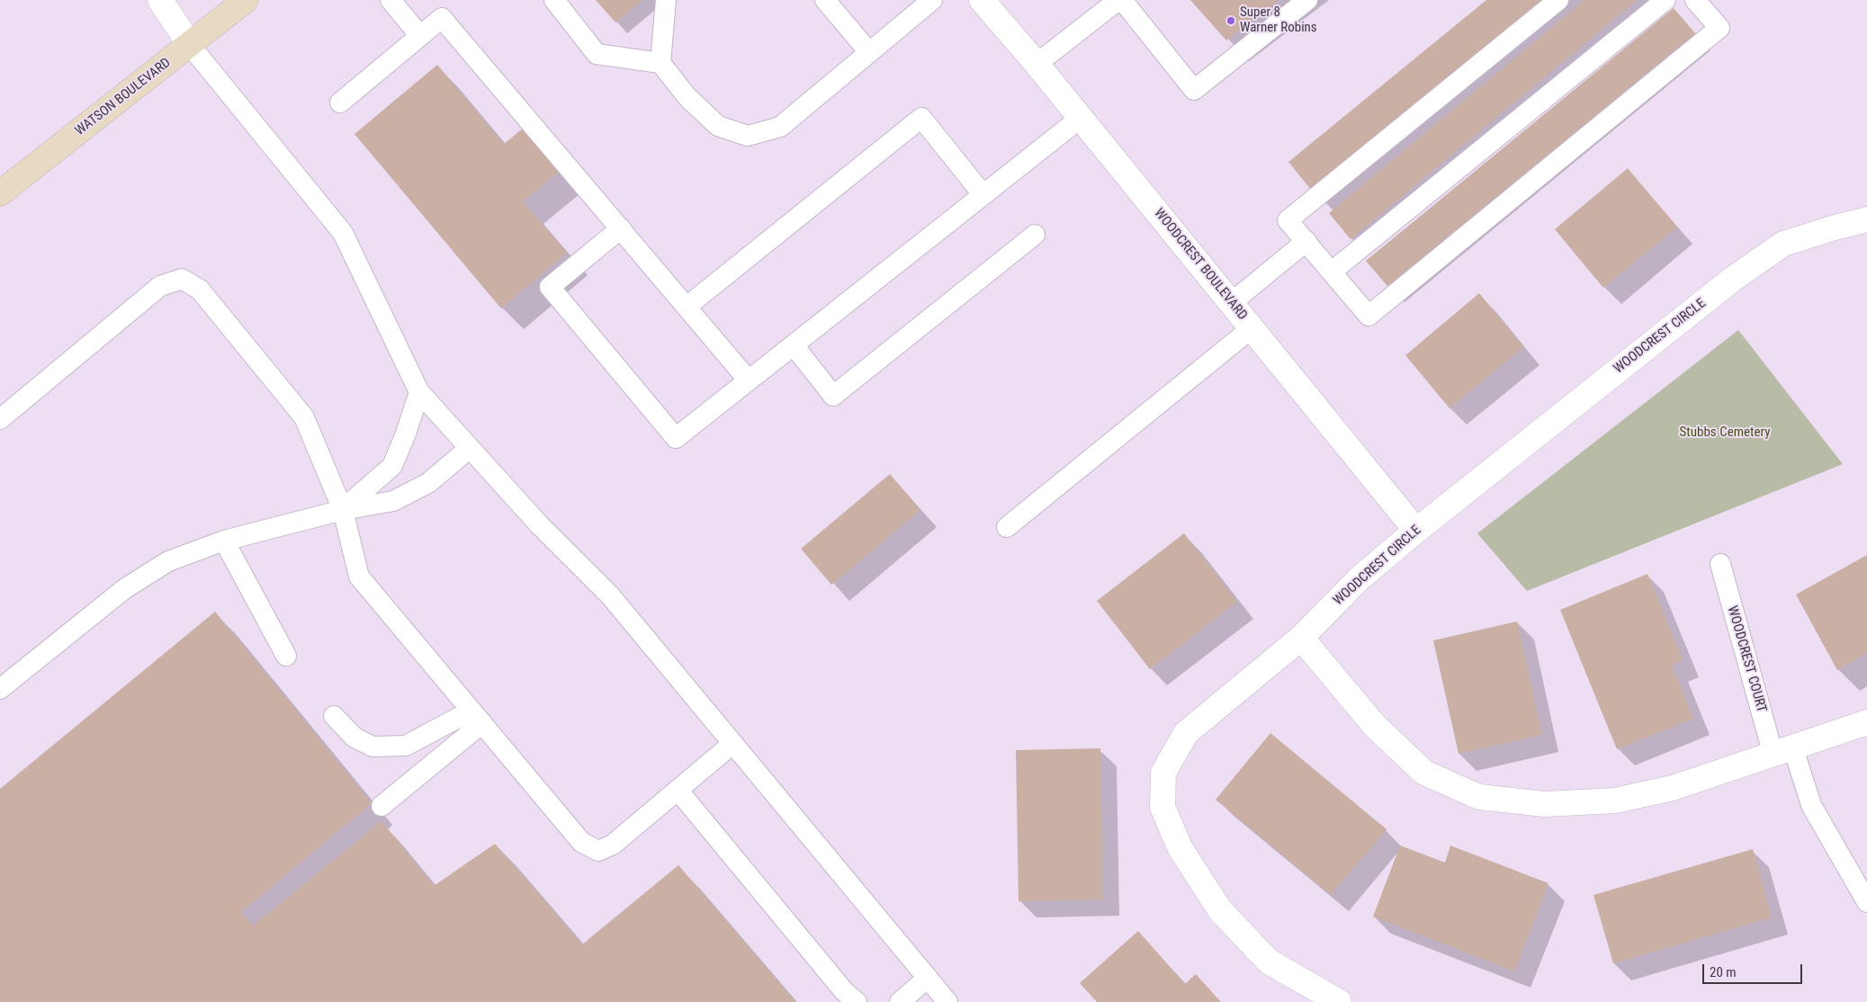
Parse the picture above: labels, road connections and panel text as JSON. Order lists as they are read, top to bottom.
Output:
{
  "streets": {
    "main road": ["WATSON BOULEVARD"],
    "street": ["WOODCREST BOULEVARD", "WOODCREST CIRCLE"],
    "lane": ["WOODCREST COURT"]
  },
  "crossings": [
    ["WOODCREST BOULEVARD", "WOODCREST CIRCLE"]
  ],
  "parks": ["Stubbs Cemetery"],
  "places": ["Super 8 Warner Robins"],
  "scale_bar": "20 m"
}
